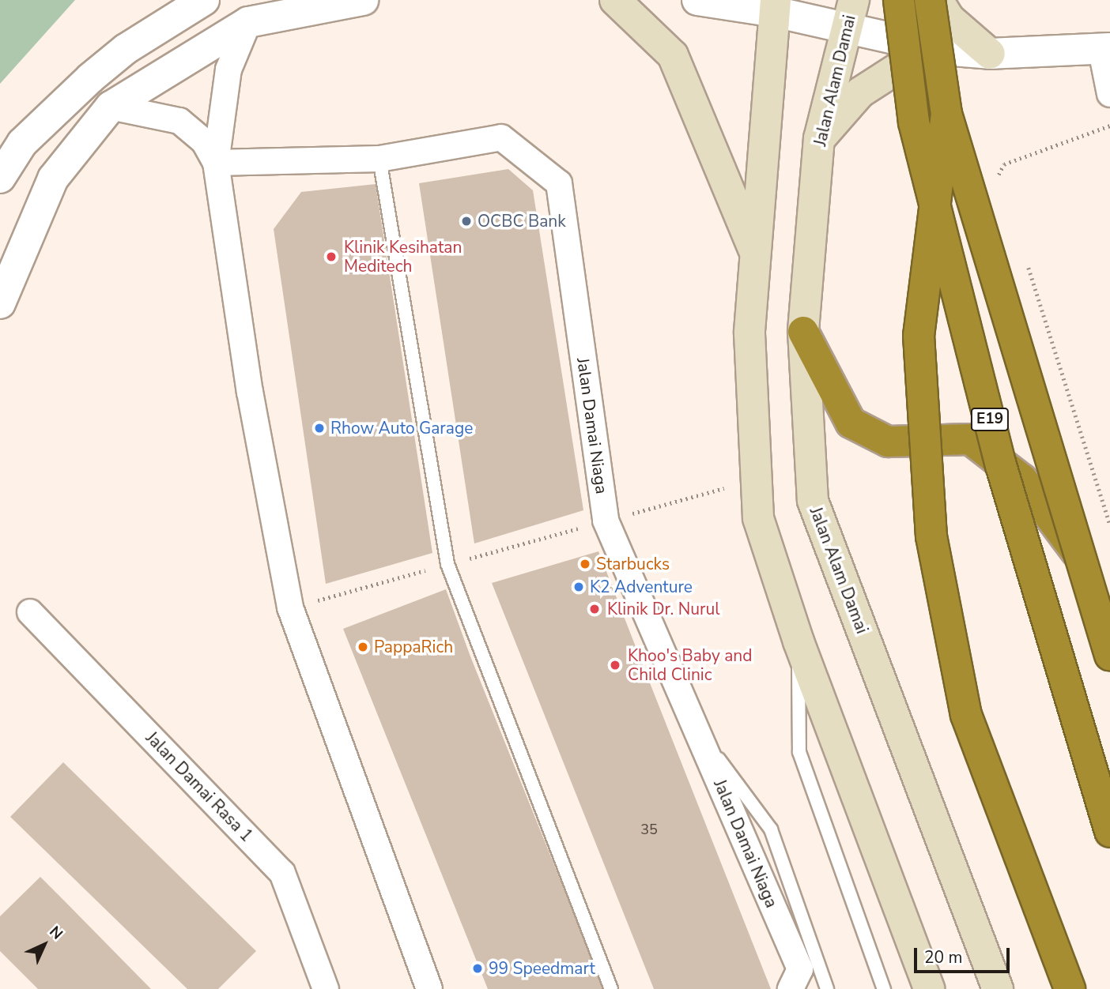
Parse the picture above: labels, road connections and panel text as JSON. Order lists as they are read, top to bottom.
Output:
{
  "streets": {
    "highway": ["E19"],
    "main road": ["Jalan Alam Damai"],
    "street": ["Jalan Damai Niaga", "Jalan Damai Rasa 1"]
  },
  "places": [
    "OCBC Bank",
    "Klinik Kesihatan Meditech",
    "Rhow Auto Garage",
    "Starbucks",
    "K2 Adventure",
    "Klinik Dr. Nurul",
    "PappaRich",
    "Khoo's Baby and Child Clinic",
    "99 Speedmart"
  ],
  "house_numbers": ["35"],
  "scale_bar": "20 m",
  "north": "top right"
}
